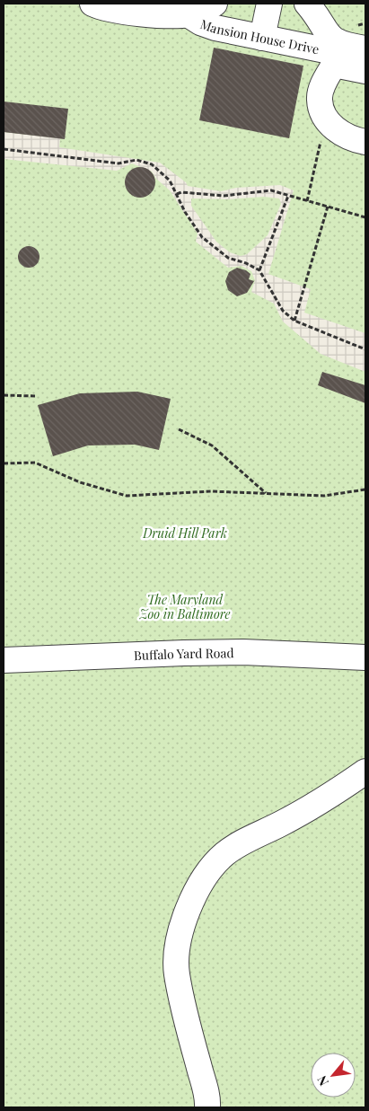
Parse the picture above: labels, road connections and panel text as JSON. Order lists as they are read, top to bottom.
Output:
{
  "streets": {
    "street": ["Mansion House Drive", "Buffalo Yard Road"]
  },
  "parks": ["Druid Hill Park", "The Maryland Zoo in Baltimore"],
  "north": "bottom left"
}
